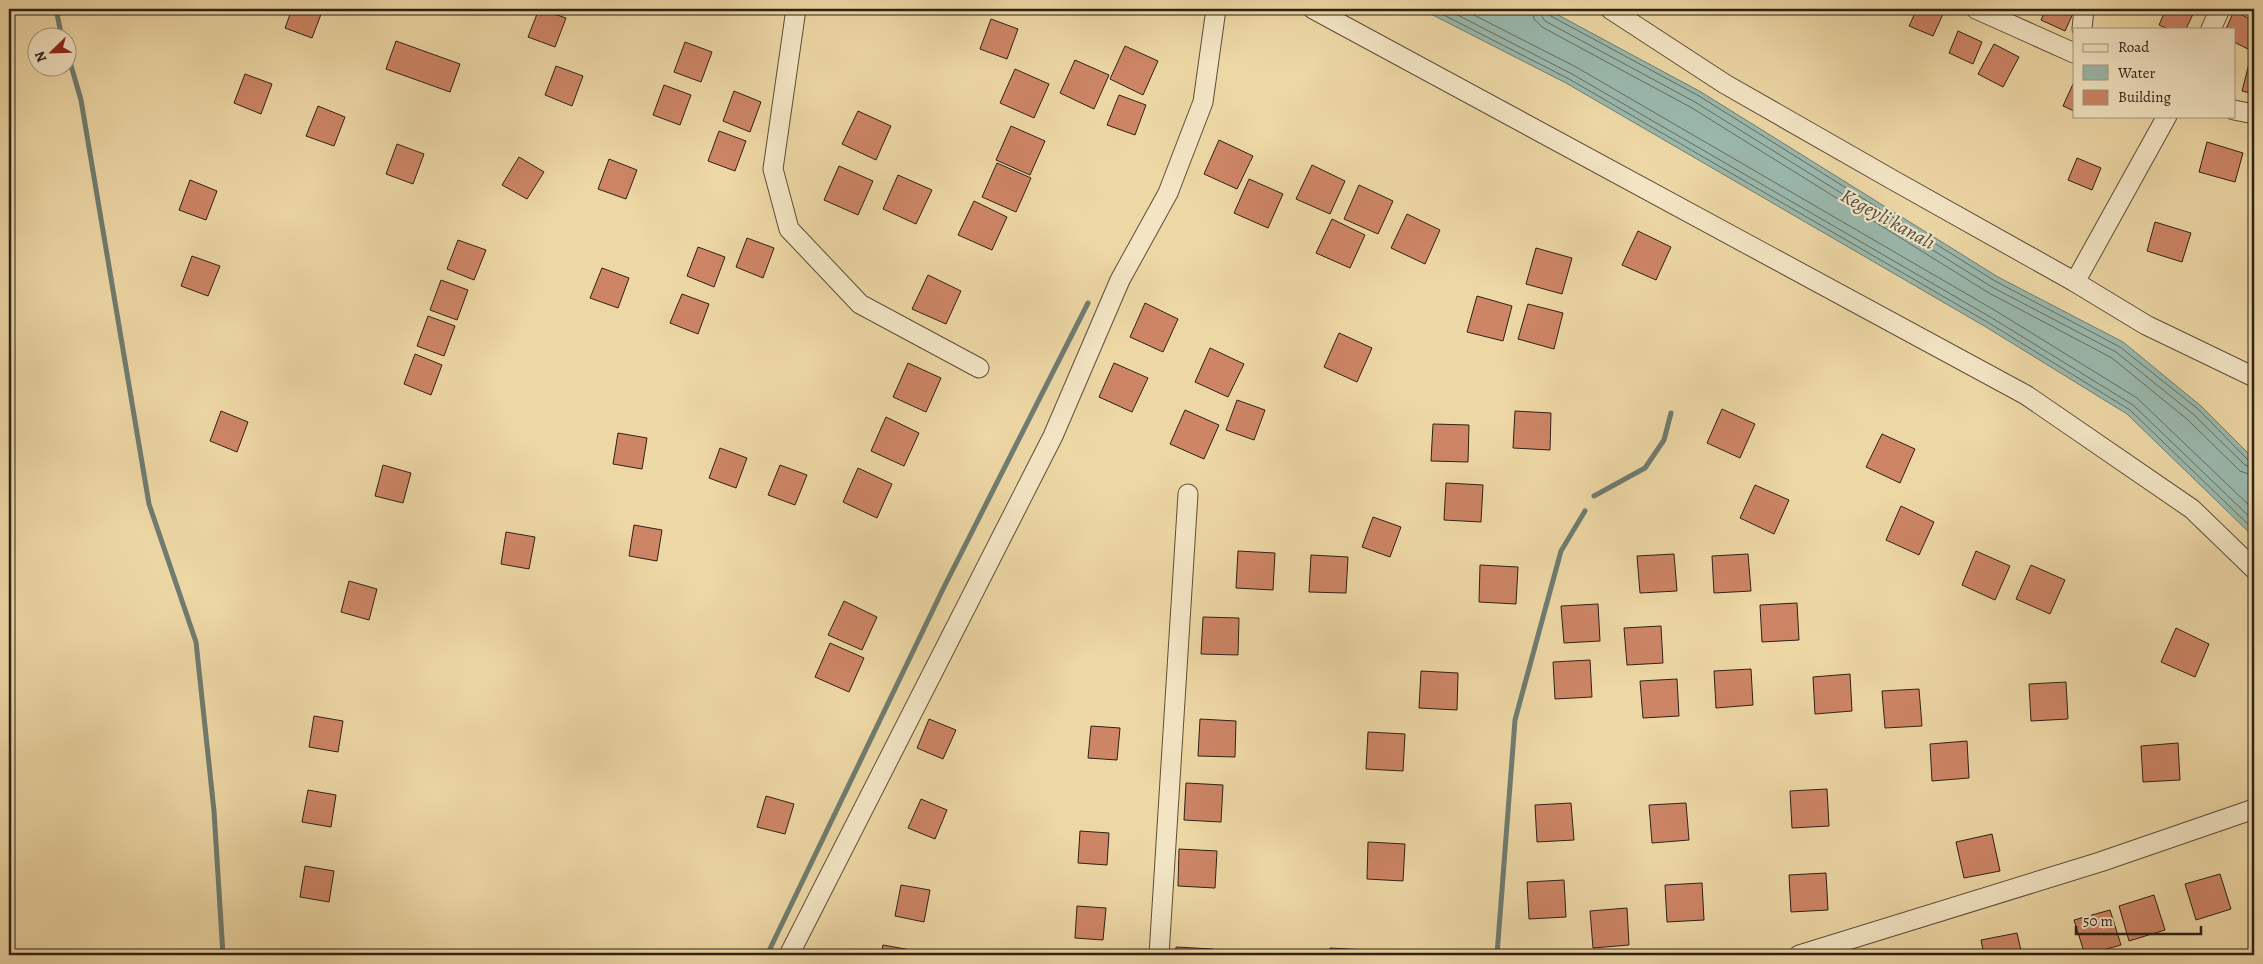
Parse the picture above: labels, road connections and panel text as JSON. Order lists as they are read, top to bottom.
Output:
{
  "water": ["Kegeyli kanalı"],
  "legend": ["Road", "Water", "Building"],
  "scale_bar": "50 m",
  "north": "bottom left"
}
